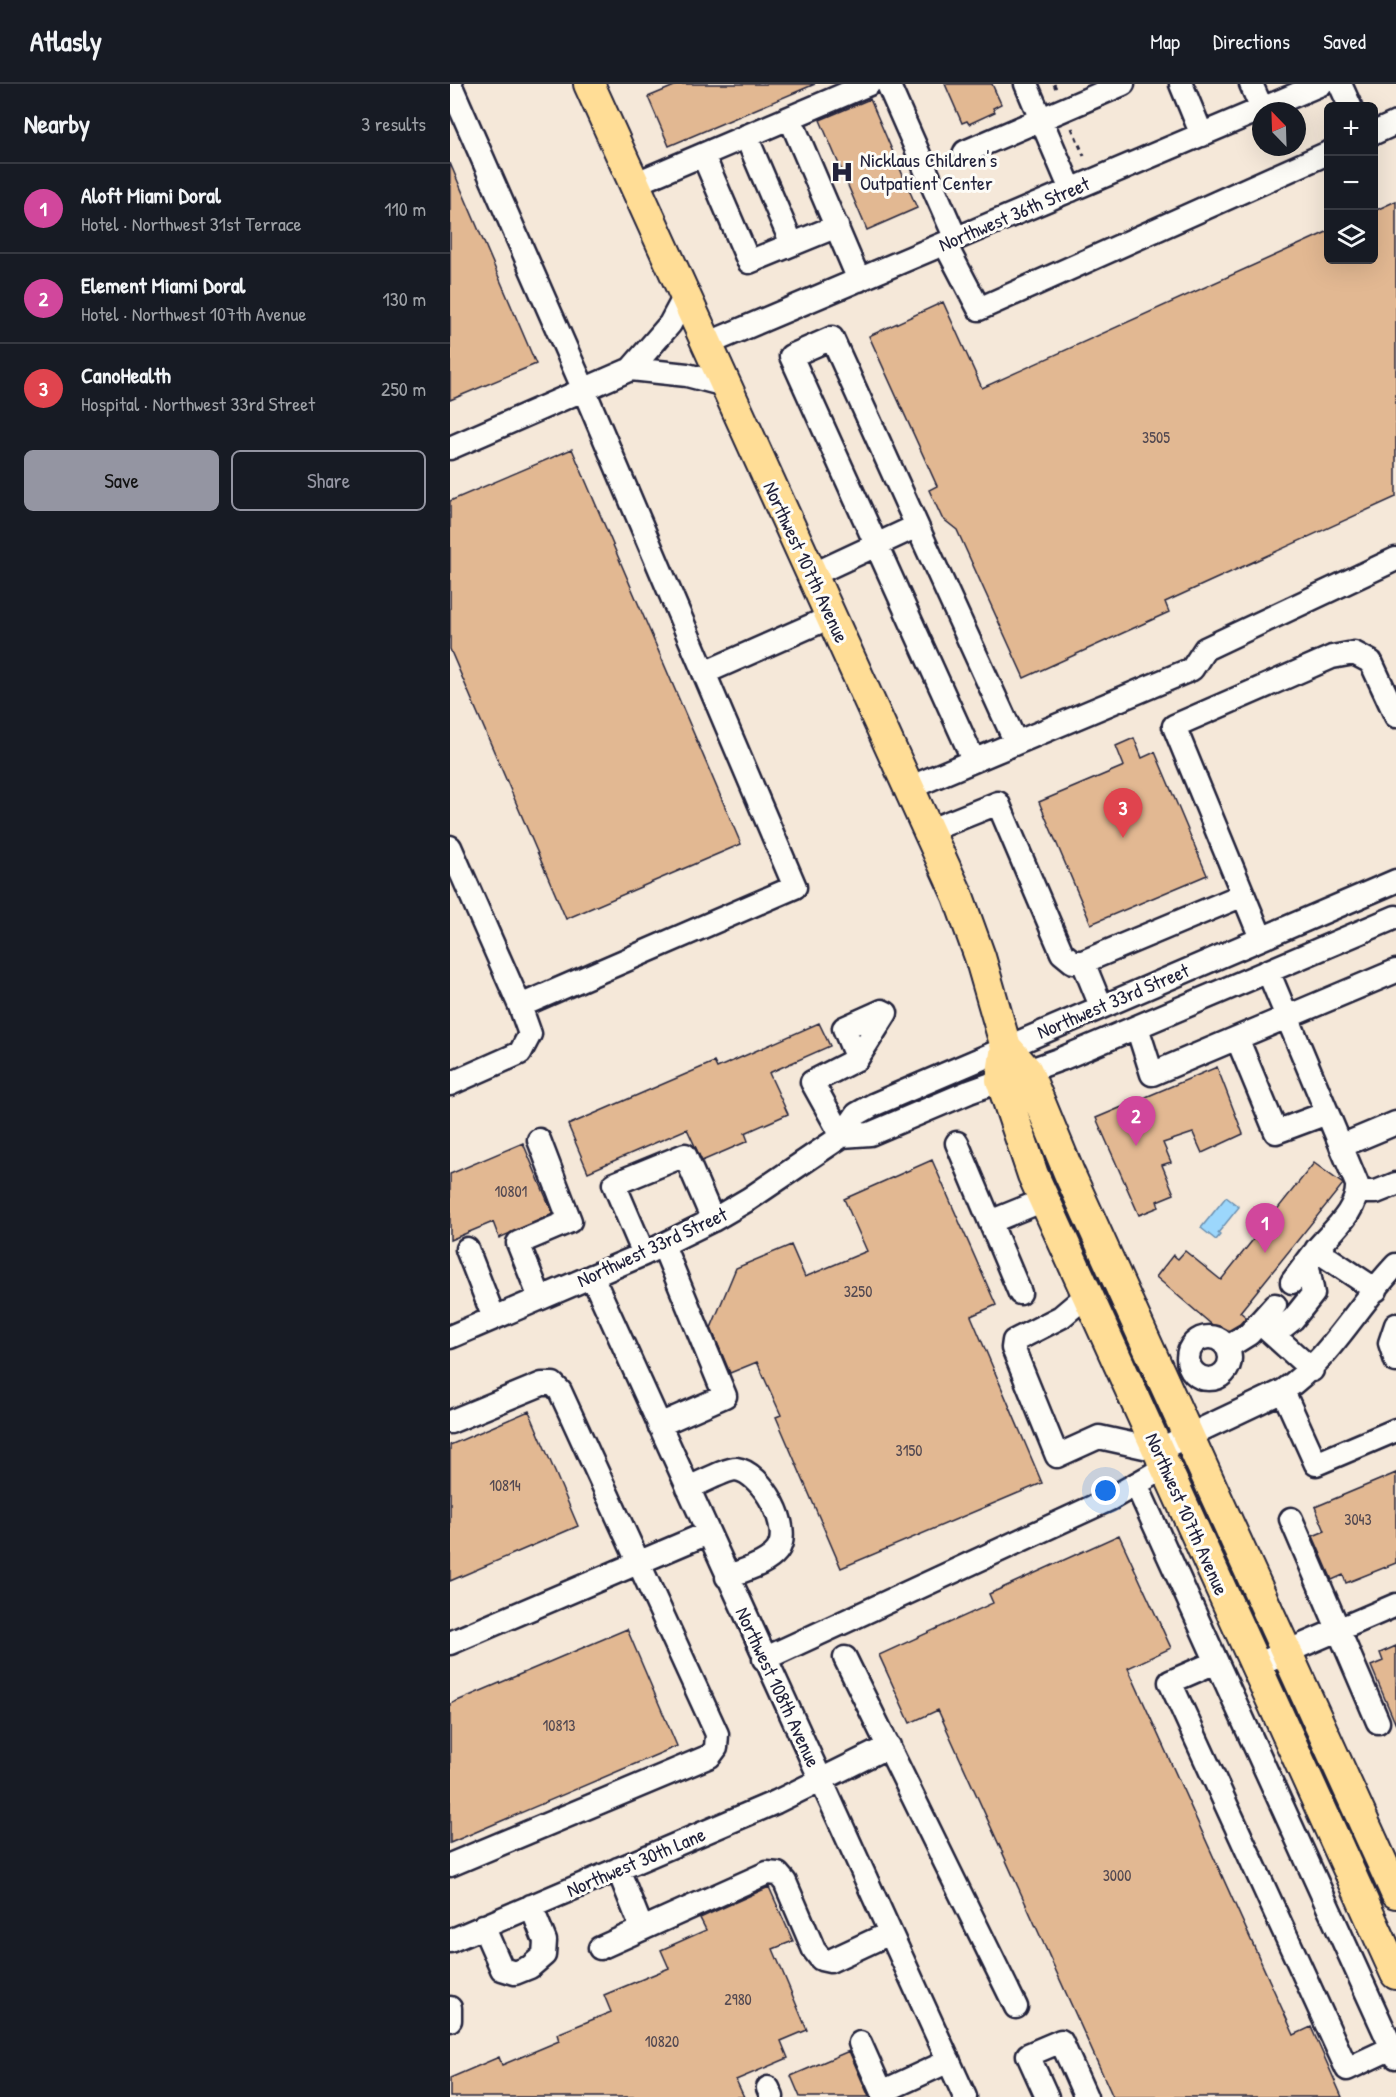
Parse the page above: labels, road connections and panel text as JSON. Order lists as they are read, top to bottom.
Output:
{
  "streets": {
    "main road": ["Northwest 107th Avenue"],
    "street": [
      "Northwest 36th Street",
      "Northwest 33rd Street",
      "Northwest 108th Avenue",
      "Northwest 30th Lane"
    ]
  },
  "crossings": [
    ["Northwest 36th Street", "Northwest 107th Avenue"],
    ["Northwest 107th Avenue", "Northwest 33rd Street"],
    ["Northwest 33rd Street", "Northwest 108th Avenue"],
    ["Northwest 108th Avenue", "Northwest 30th Lane"]
  ],
  "places": {
    "hospital": ["Nicklaus Children's Outpatient Center"]
  },
  "house_numbers": [
    "3505",
    "10801",
    "3250",
    "3150",
    "10814",
    "3043",
    "10813",
    "3000",
    "2980",
    "10820"
  ],
  "north": "top left",
  "page": {
    "header": "Atlasly",
    "nav": ["Map", "Directions", "Saved"],
    "heading": ["Nearby", "3 results"],
    "map_buttons": ["+", "−"],
    "list": [
      {
        "mark": "1",
        "name": "Aloft Miami Doral",
        "note": "Hotel · Northwest 31st Terrace",
        "value": "110 m"
      },
      {
        "mark": "2",
        "name": "Element Miami Doral",
        "note": "Hotel · Northwest 107th Avenue",
        "value": "130 m"
      },
      {
        "mark": "3",
        "name": "CanoHealth",
        "note": "Hospital · Northwest 33rd Street",
        "value": "250 m"
      }
    ],
    "buttons": ["Save", "Share"],
    "pins": ["3", "2", "1"]
  }
}
